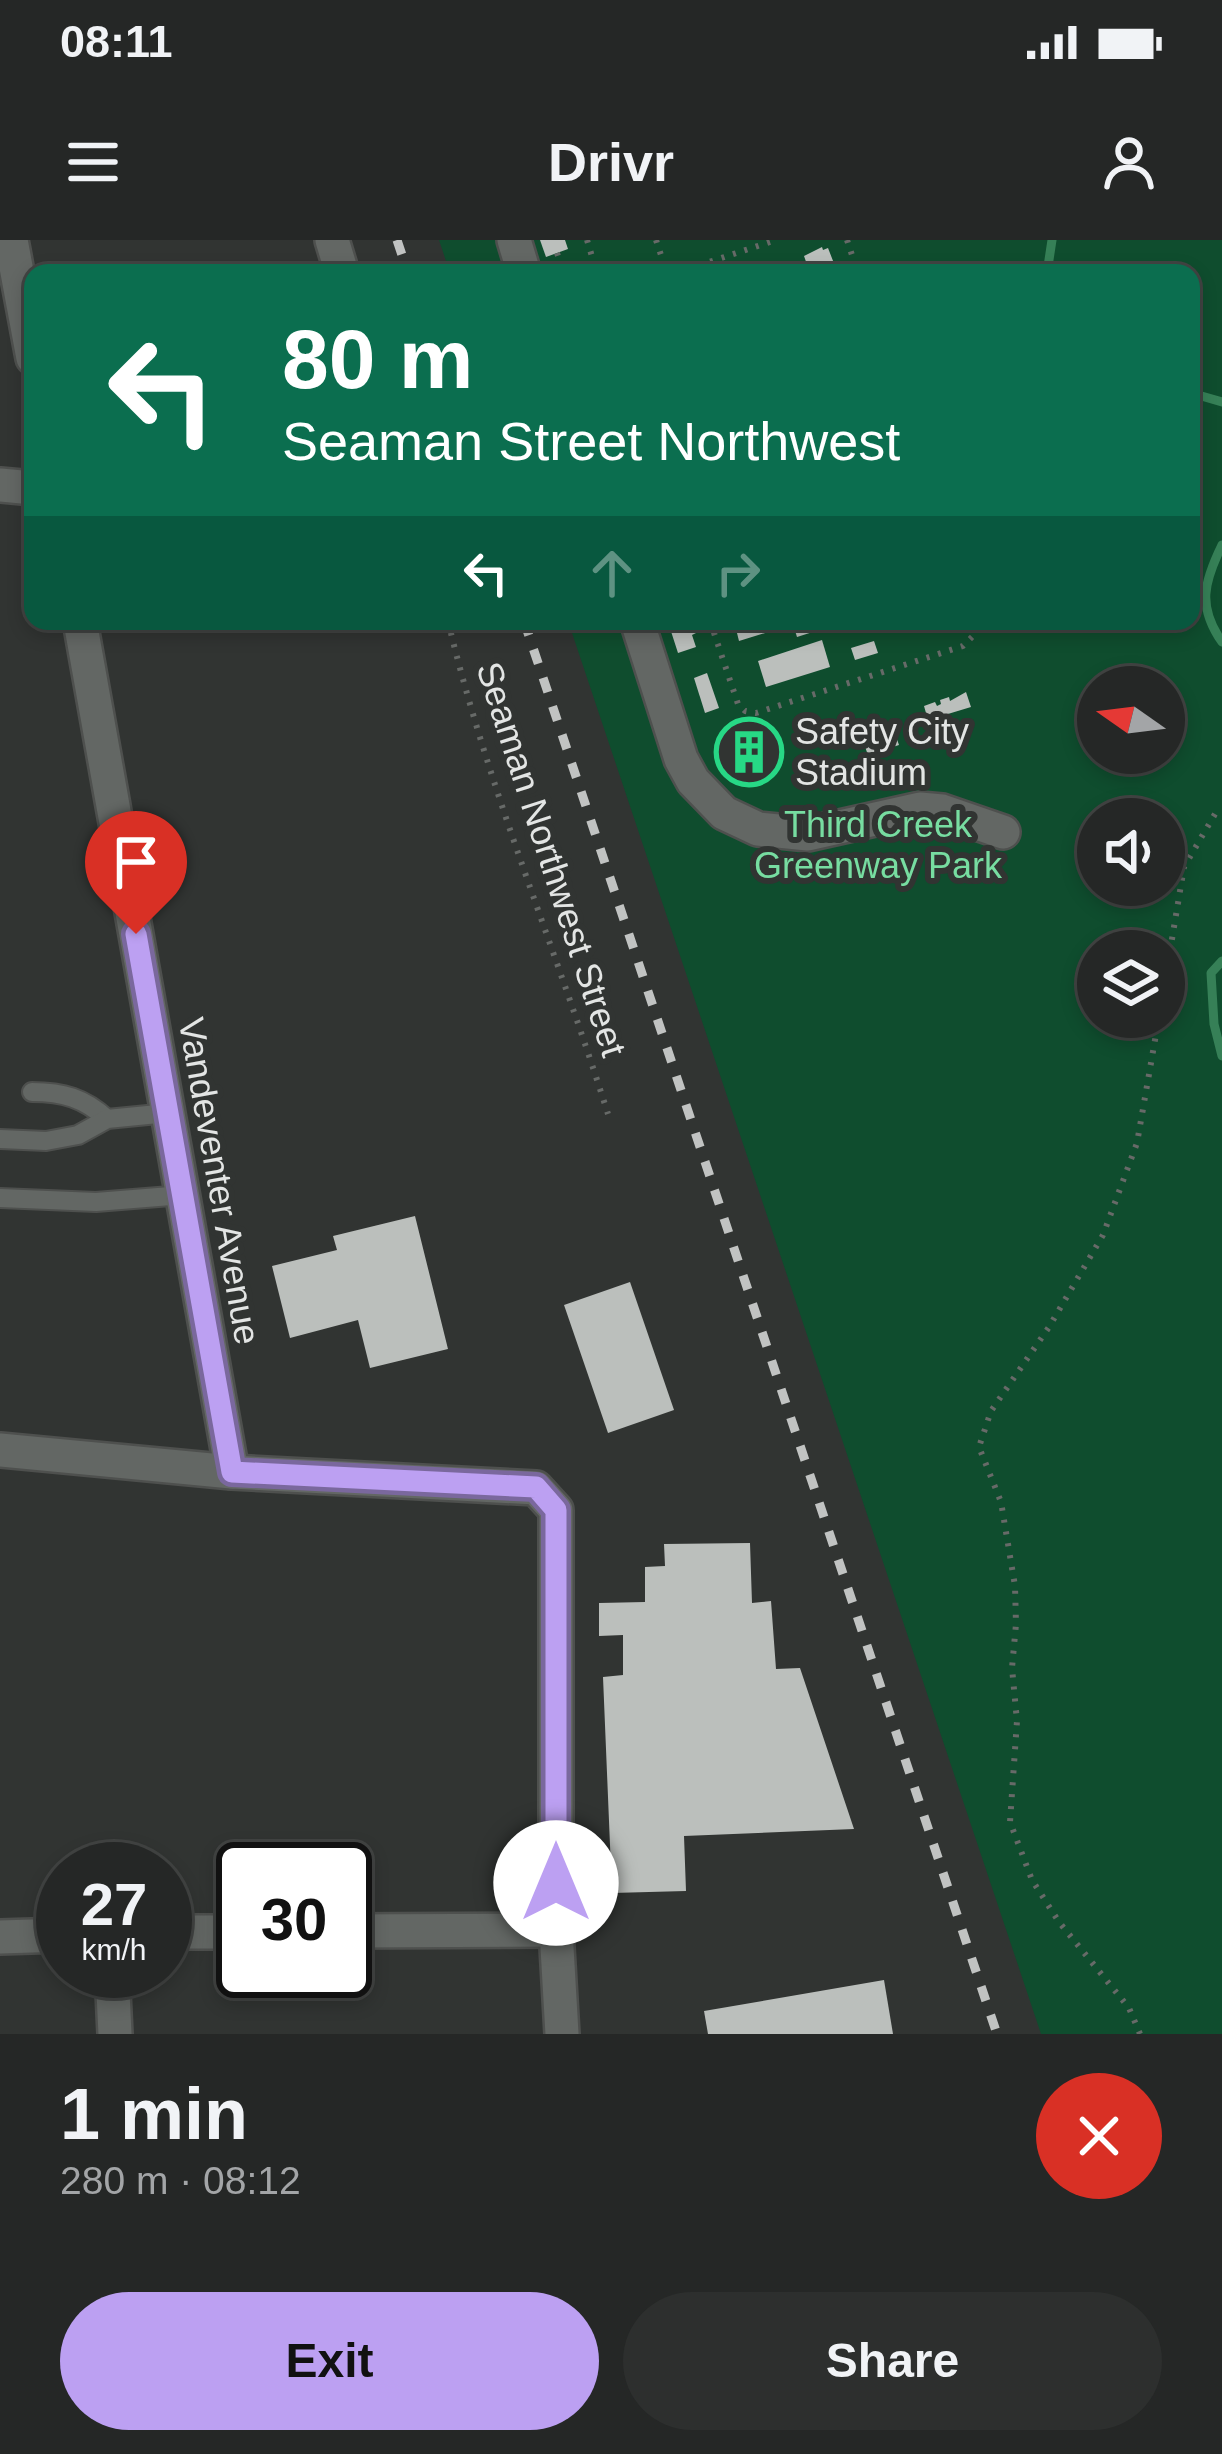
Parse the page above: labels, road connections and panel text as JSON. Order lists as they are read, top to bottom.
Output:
{
  "streets": {
    "street": ["Vandeventer Avenue"],
    "path": ["Seaman Northwest Street"]
  },
  "parks": ["Third Creek Greenway Park"],
  "places": {
    "building": ["Safety City Stadium"]
  },
  "north": "left",
  "page": {
    "status": "08:11",
    "header": "Drivr",
    "turn": ["80 m", "Seaman Street Northwest"],
    "speed": "27 km/h",
    "limit": "30",
    "heading": ["1 min", "280 m · 08:12"],
    "buttons": ["Exit", "Share"]
  }
}
